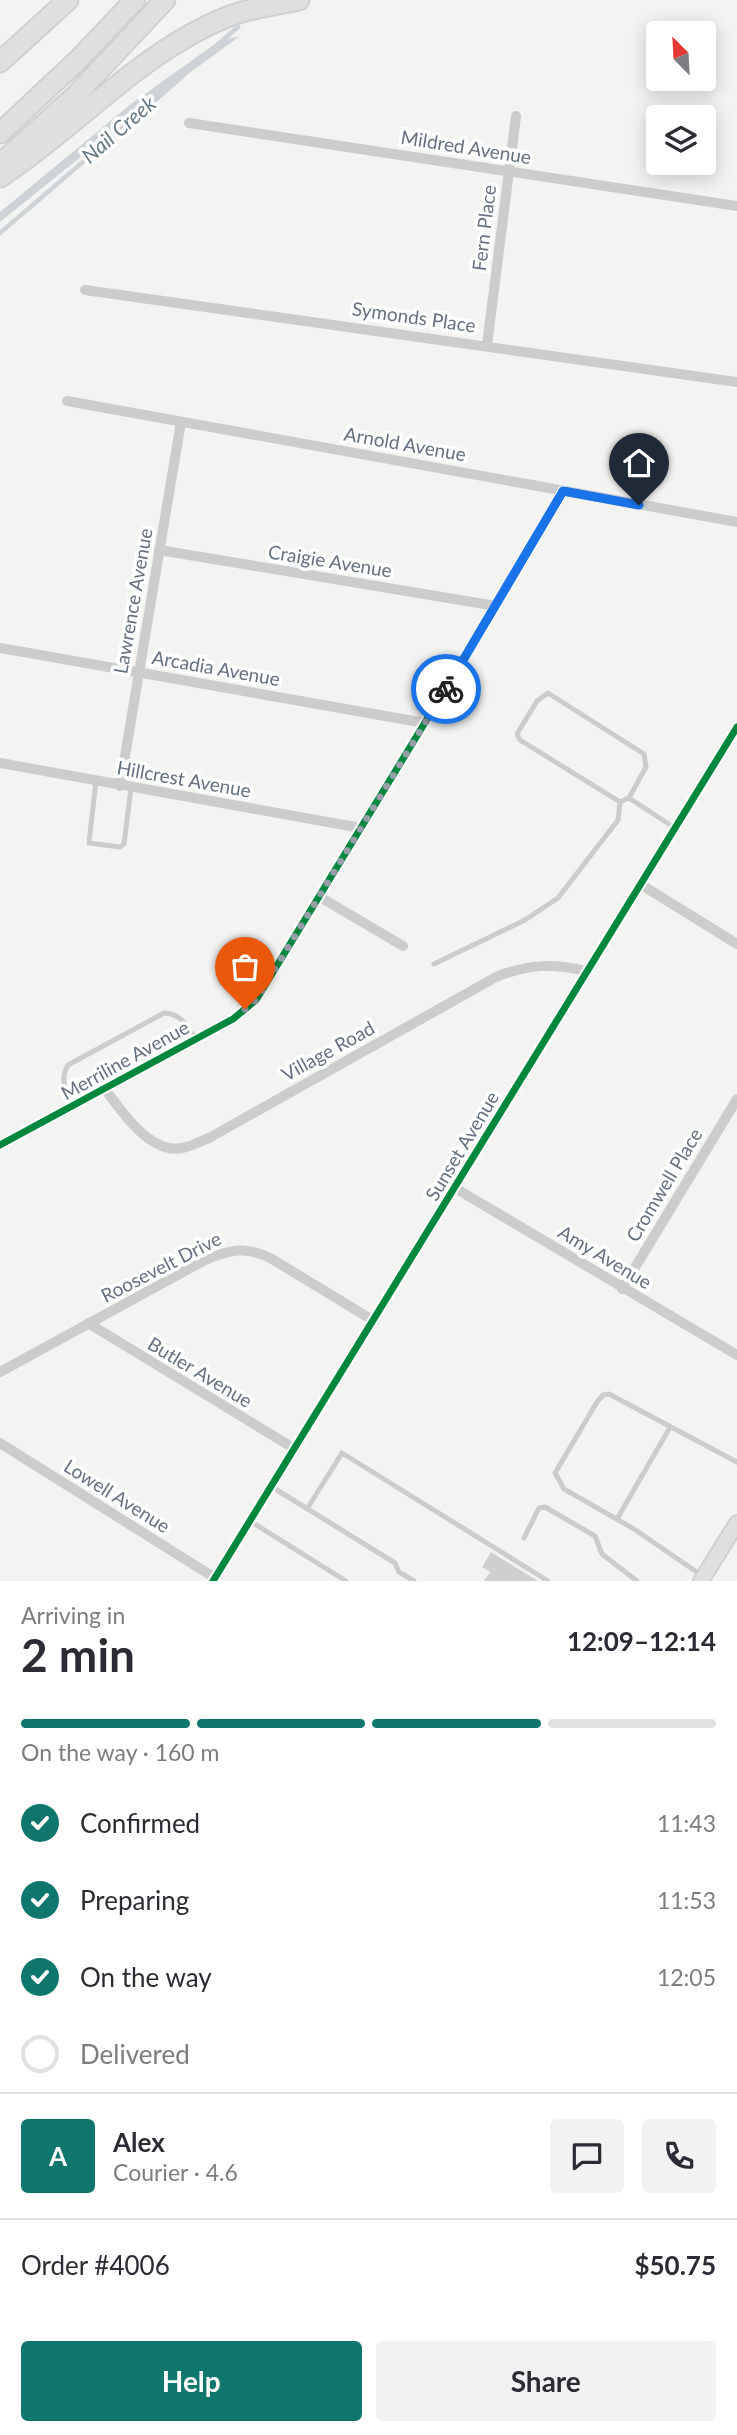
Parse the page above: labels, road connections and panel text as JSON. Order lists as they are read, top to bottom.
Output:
{
  "streets": {
    "street": [
      "Mildred Avenue",
      "Fern Place",
      "Symonds Place",
      "Arnold Avenue",
      "Craigie Avenue",
      "Lawrence Avenue",
      "Arcadia Avenue",
      "Hillcrest Avenue",
      "Village Road",
      "Merriline Avenue",
      "Sunset Avenue",
      "Cromwell Place",
      "Amy Avenue",
      "Roosevelt Drive",
      "Butler Avenue",
      "Lowell Avenue"
    ]
  },
  "crossings": [
    ["Mildred Avenue", "Fern Place"],
    ["Fern Place", "Symonds Place"],
    ["Arnold Avenue", "Lawrence Avenue"],
    ["Arnold Avenue", "Merriline Avenue"],
    ["Craigie Avenue", "Lawrence Avenue"],
    ["Craigie Avenue", "Merriline Avenue"],
    ["Lawrence Avenue", "Arcadia Avenue"],
    ["Lawrence Avenue", "Hillcrest Avenue"],
    ["Arcadia Avenue", "Merriline Avenue"],
    ["Hillcrest Avenue", "Merriline Avenue"],
    ["Village Road", "Merriline Avenue"],
    ["Village Road", "Sunset Avenue"],
    ["Sunset Avenue", "Amy Avenue"],
    ["Sunset Avenue", "Roosevelt Drive"],
    ["Sunset Avenue", "Butler Avenue"],
    ["Sunset Avenue", "Lowell Avenue"],
    ["Cromwell Place", "Amy Avenue"],
    ["Roosevelt Drive", "Butler Avenue"]
  ],
  "water": ["Nail Creek"],
  "north": "top left",
  "page": {
    "heading": ["2 min", "Arriving in", "12:09–12:14"],
    "panel": [
      "Alex",
      "Courier · 4.6",
      "Order #4006",
      "$50.75"
    ],
    "bar": "On the way · 160 m",
    "list": [
      ["Confirmed", "11:43"],
      ["Preparing", "11:53"],
      ["On the way", "12:05"],
      "Delivered"
    ],
    "round": "A",
    "buttons": ["Help", "Share"]
  }
}
